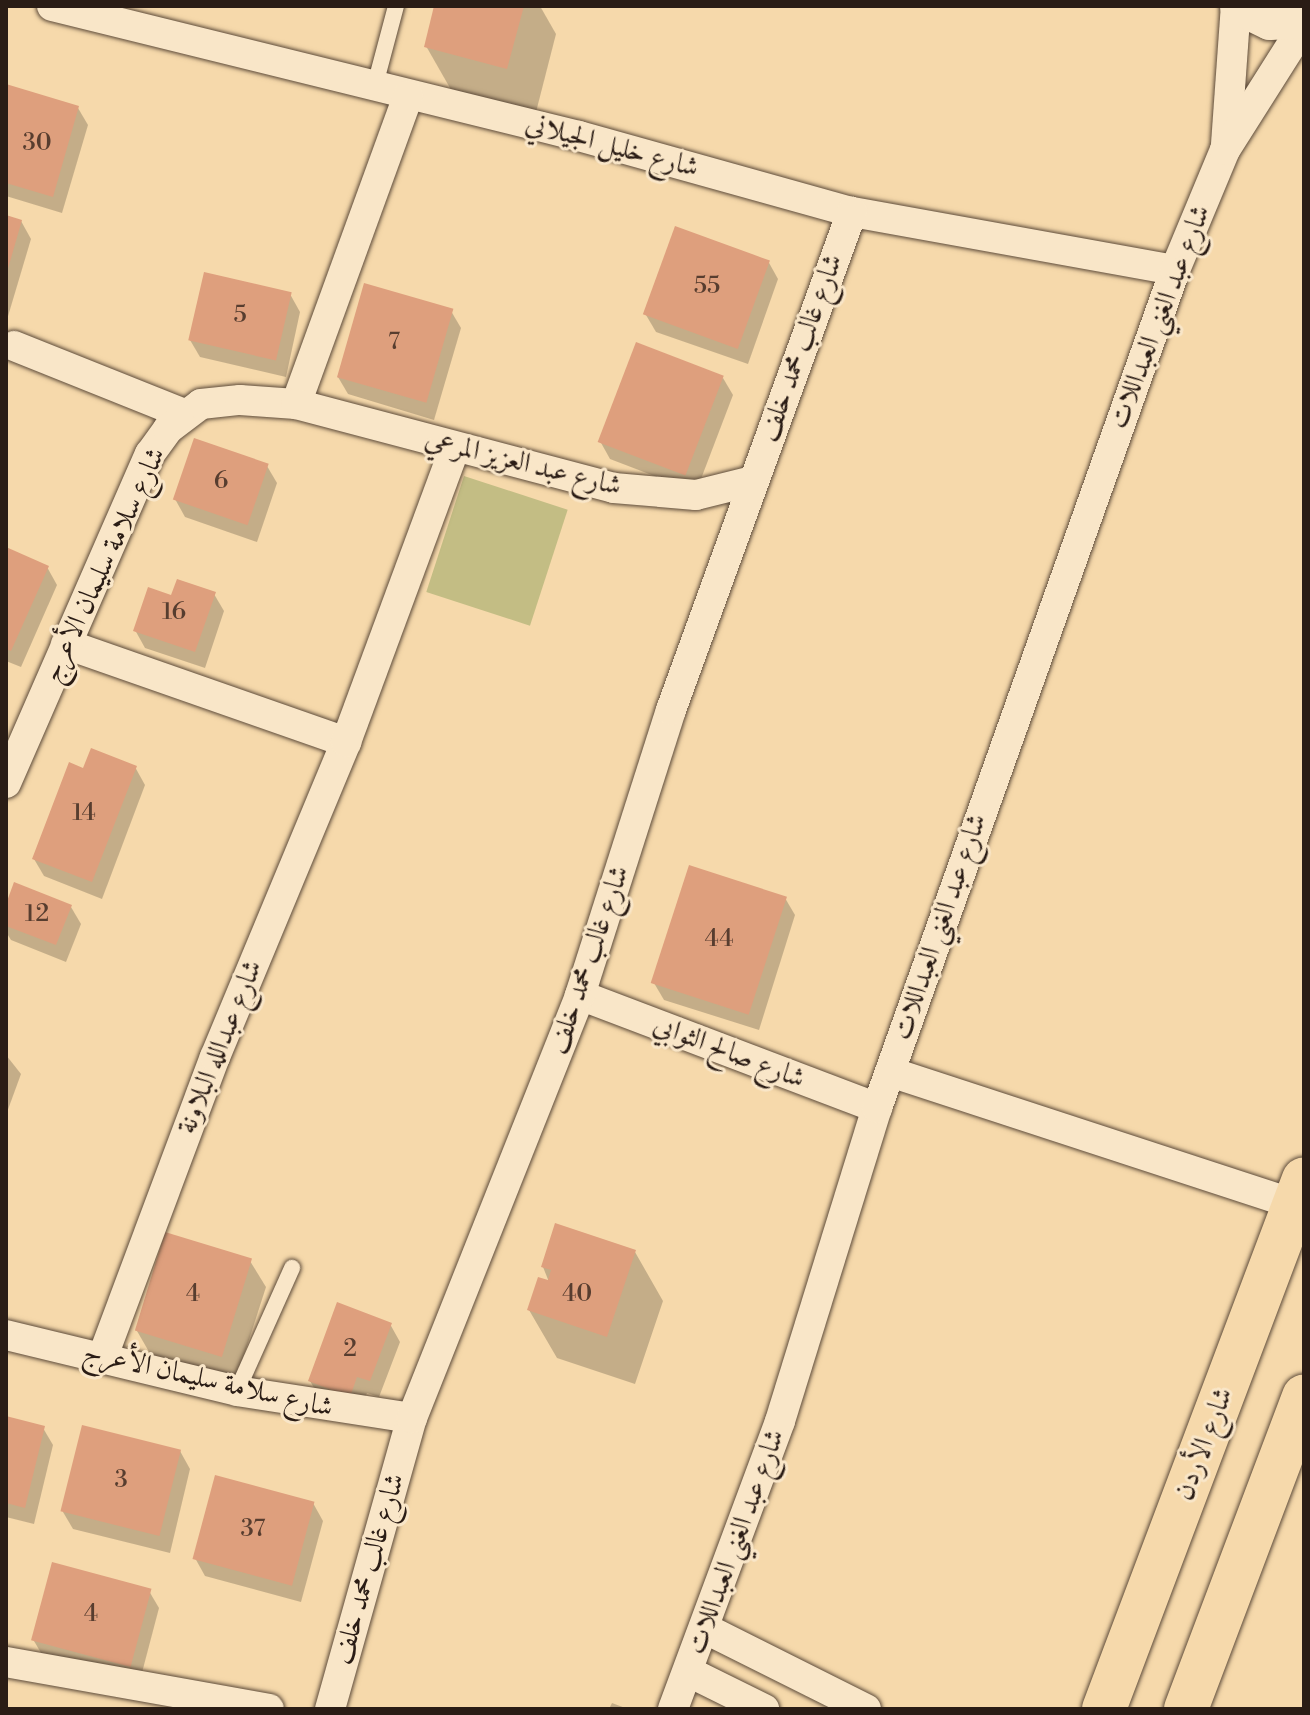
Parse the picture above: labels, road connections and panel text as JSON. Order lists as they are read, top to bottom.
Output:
{
  "streets": {
    "highway": ["شارع الأردن"],
    "street": [
      "شارع خليل الجيلاني",
      "شارع عبد الغني العبداللات",
      "شارع غالب محمد خلف",
      "شارع عبد العزيز المرعي",
      "شارع سلامة سليمان الأعرج",
      "شارع عبدالله البلاونة",
      "شارع صالح الثوابي"
    ]
  },
  "crossings": [
    ["شارع خليل الجيلاني", "شارع عبد الغني العبداللات"],
    ["شارع خليل الجيلاني", "شارع غالب محمد خلف"],
    ["شارع عبد الغني العبداللات", "شارع صالح الثوابي"],
    ["شارع غالب محمد خلف", "شارع عبد العزيز المرعي"],
    ["شارع غالب محمد خلف", "شارع سلامة سليمان الأعرج"],
    ["شارع غالب محمد خلف", "شارع صالح الثوابي"],
    ["شارع عبد العزيز المرعي", "شارع سلامة سليمان الأعرج"],
    ["شارع عبد العزيز المرعي", "شارع عبدالله البلاونة"],
    ["شارع سلامة سليمان الأعرج", "شارع عبدالله البلاونة"]
  ],
  "house_numbers": [
    "30",
    "55",
    "5",
    "7",
    "6",
    "16",
    "14",
    "12",
    "44",
    "4",
    "40",
    "2",
    "3",
    "37",
    "4"
  ]
}
